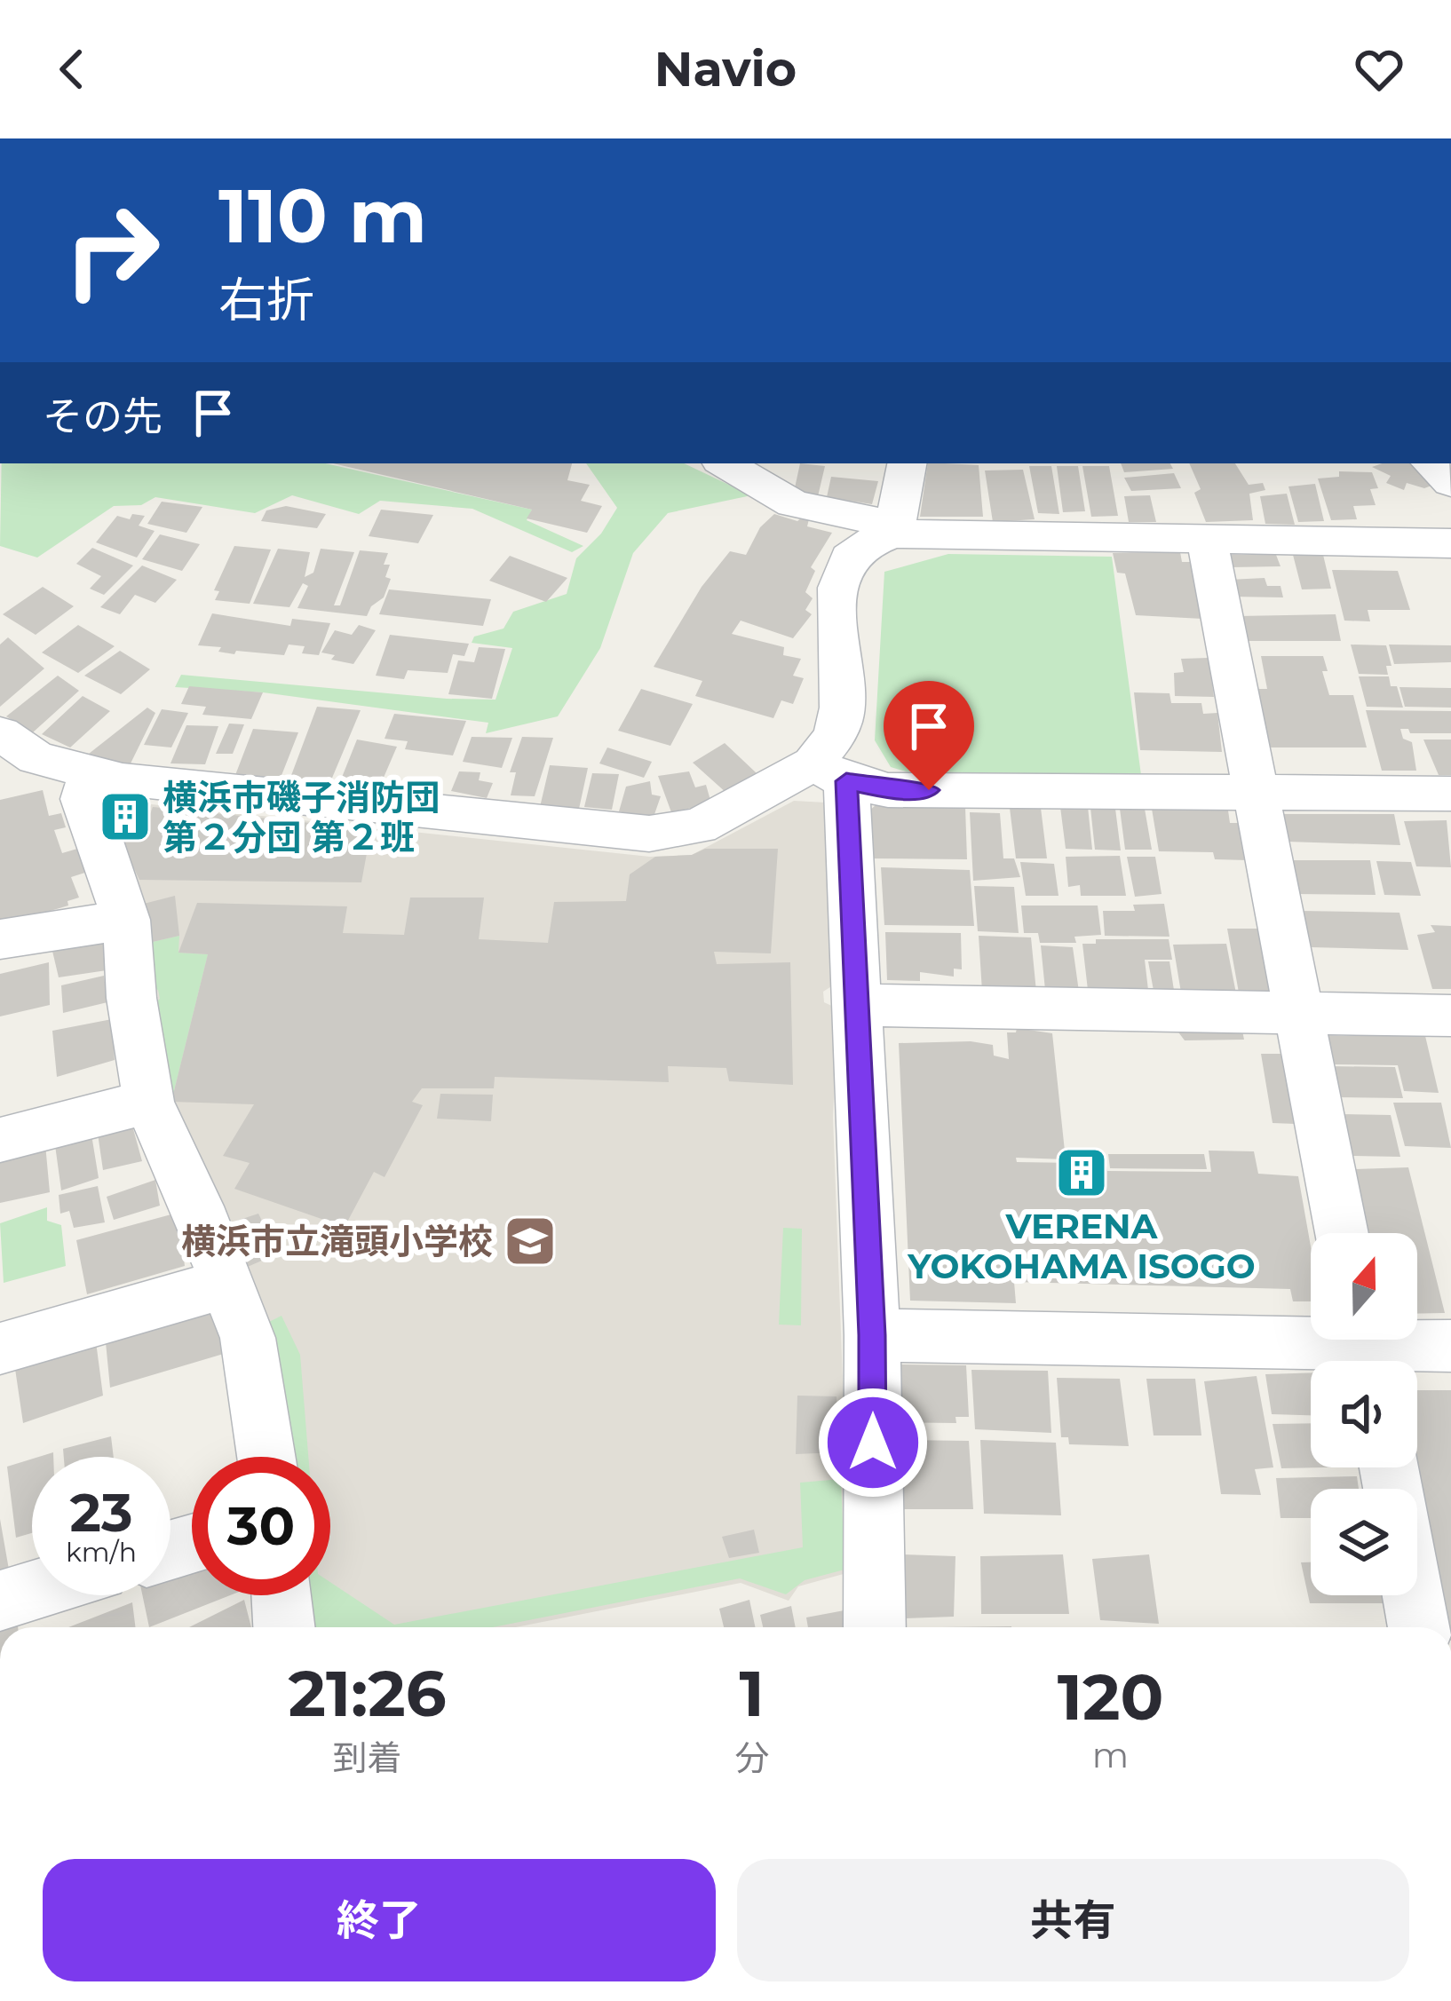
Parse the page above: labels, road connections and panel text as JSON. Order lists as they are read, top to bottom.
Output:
{
  "places": {
    "building": ["横浜市磯子消防団 第２分団 第２班", "VERENA YOKOHAMA ISOGO"],
    "school or university": ["横浜市立滝頭小学校"]
  },
  "north": "top",
  "page": {
    "header": "Navio",
    "turn": ["110 m", "右折"],
    "then": "その先",
    "speed": "23 km/h",
    "limit": "30",
    "eta": [
      "21:26",
      "到着",
      "1",
      "分",
      "120",
      "m"
    ],
    "buttons": ["終了", "共有"]
  }
}
